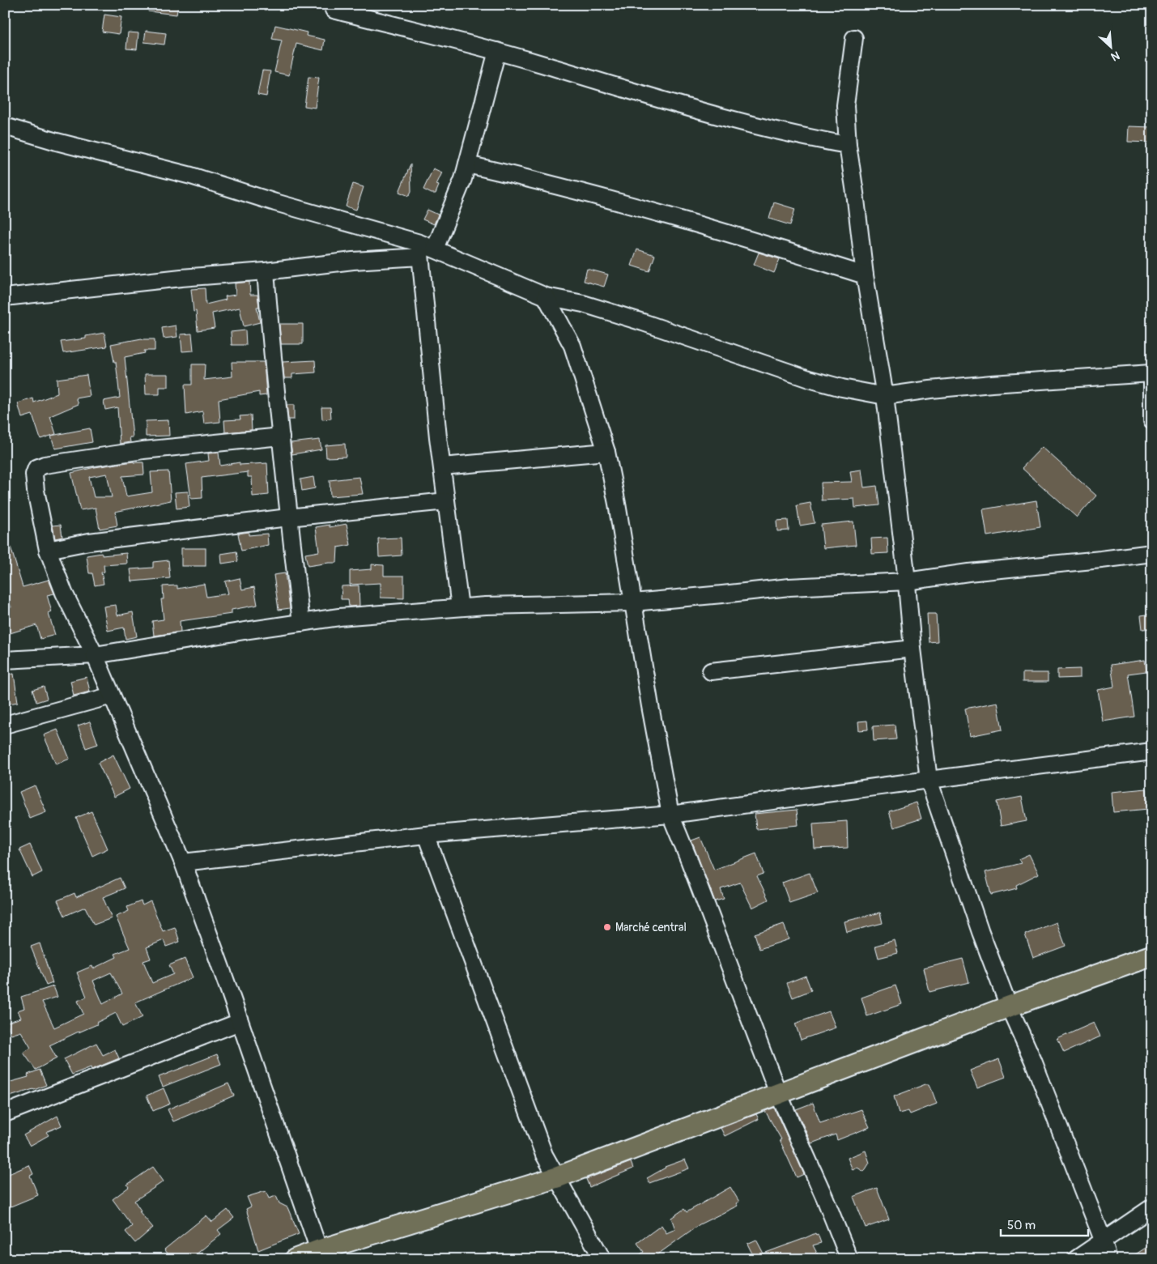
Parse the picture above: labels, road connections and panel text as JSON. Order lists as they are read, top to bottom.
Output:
{
  "places": ["Marché central"],
  "scale_bar": "50 m",
  "north": "bottom right"
}
